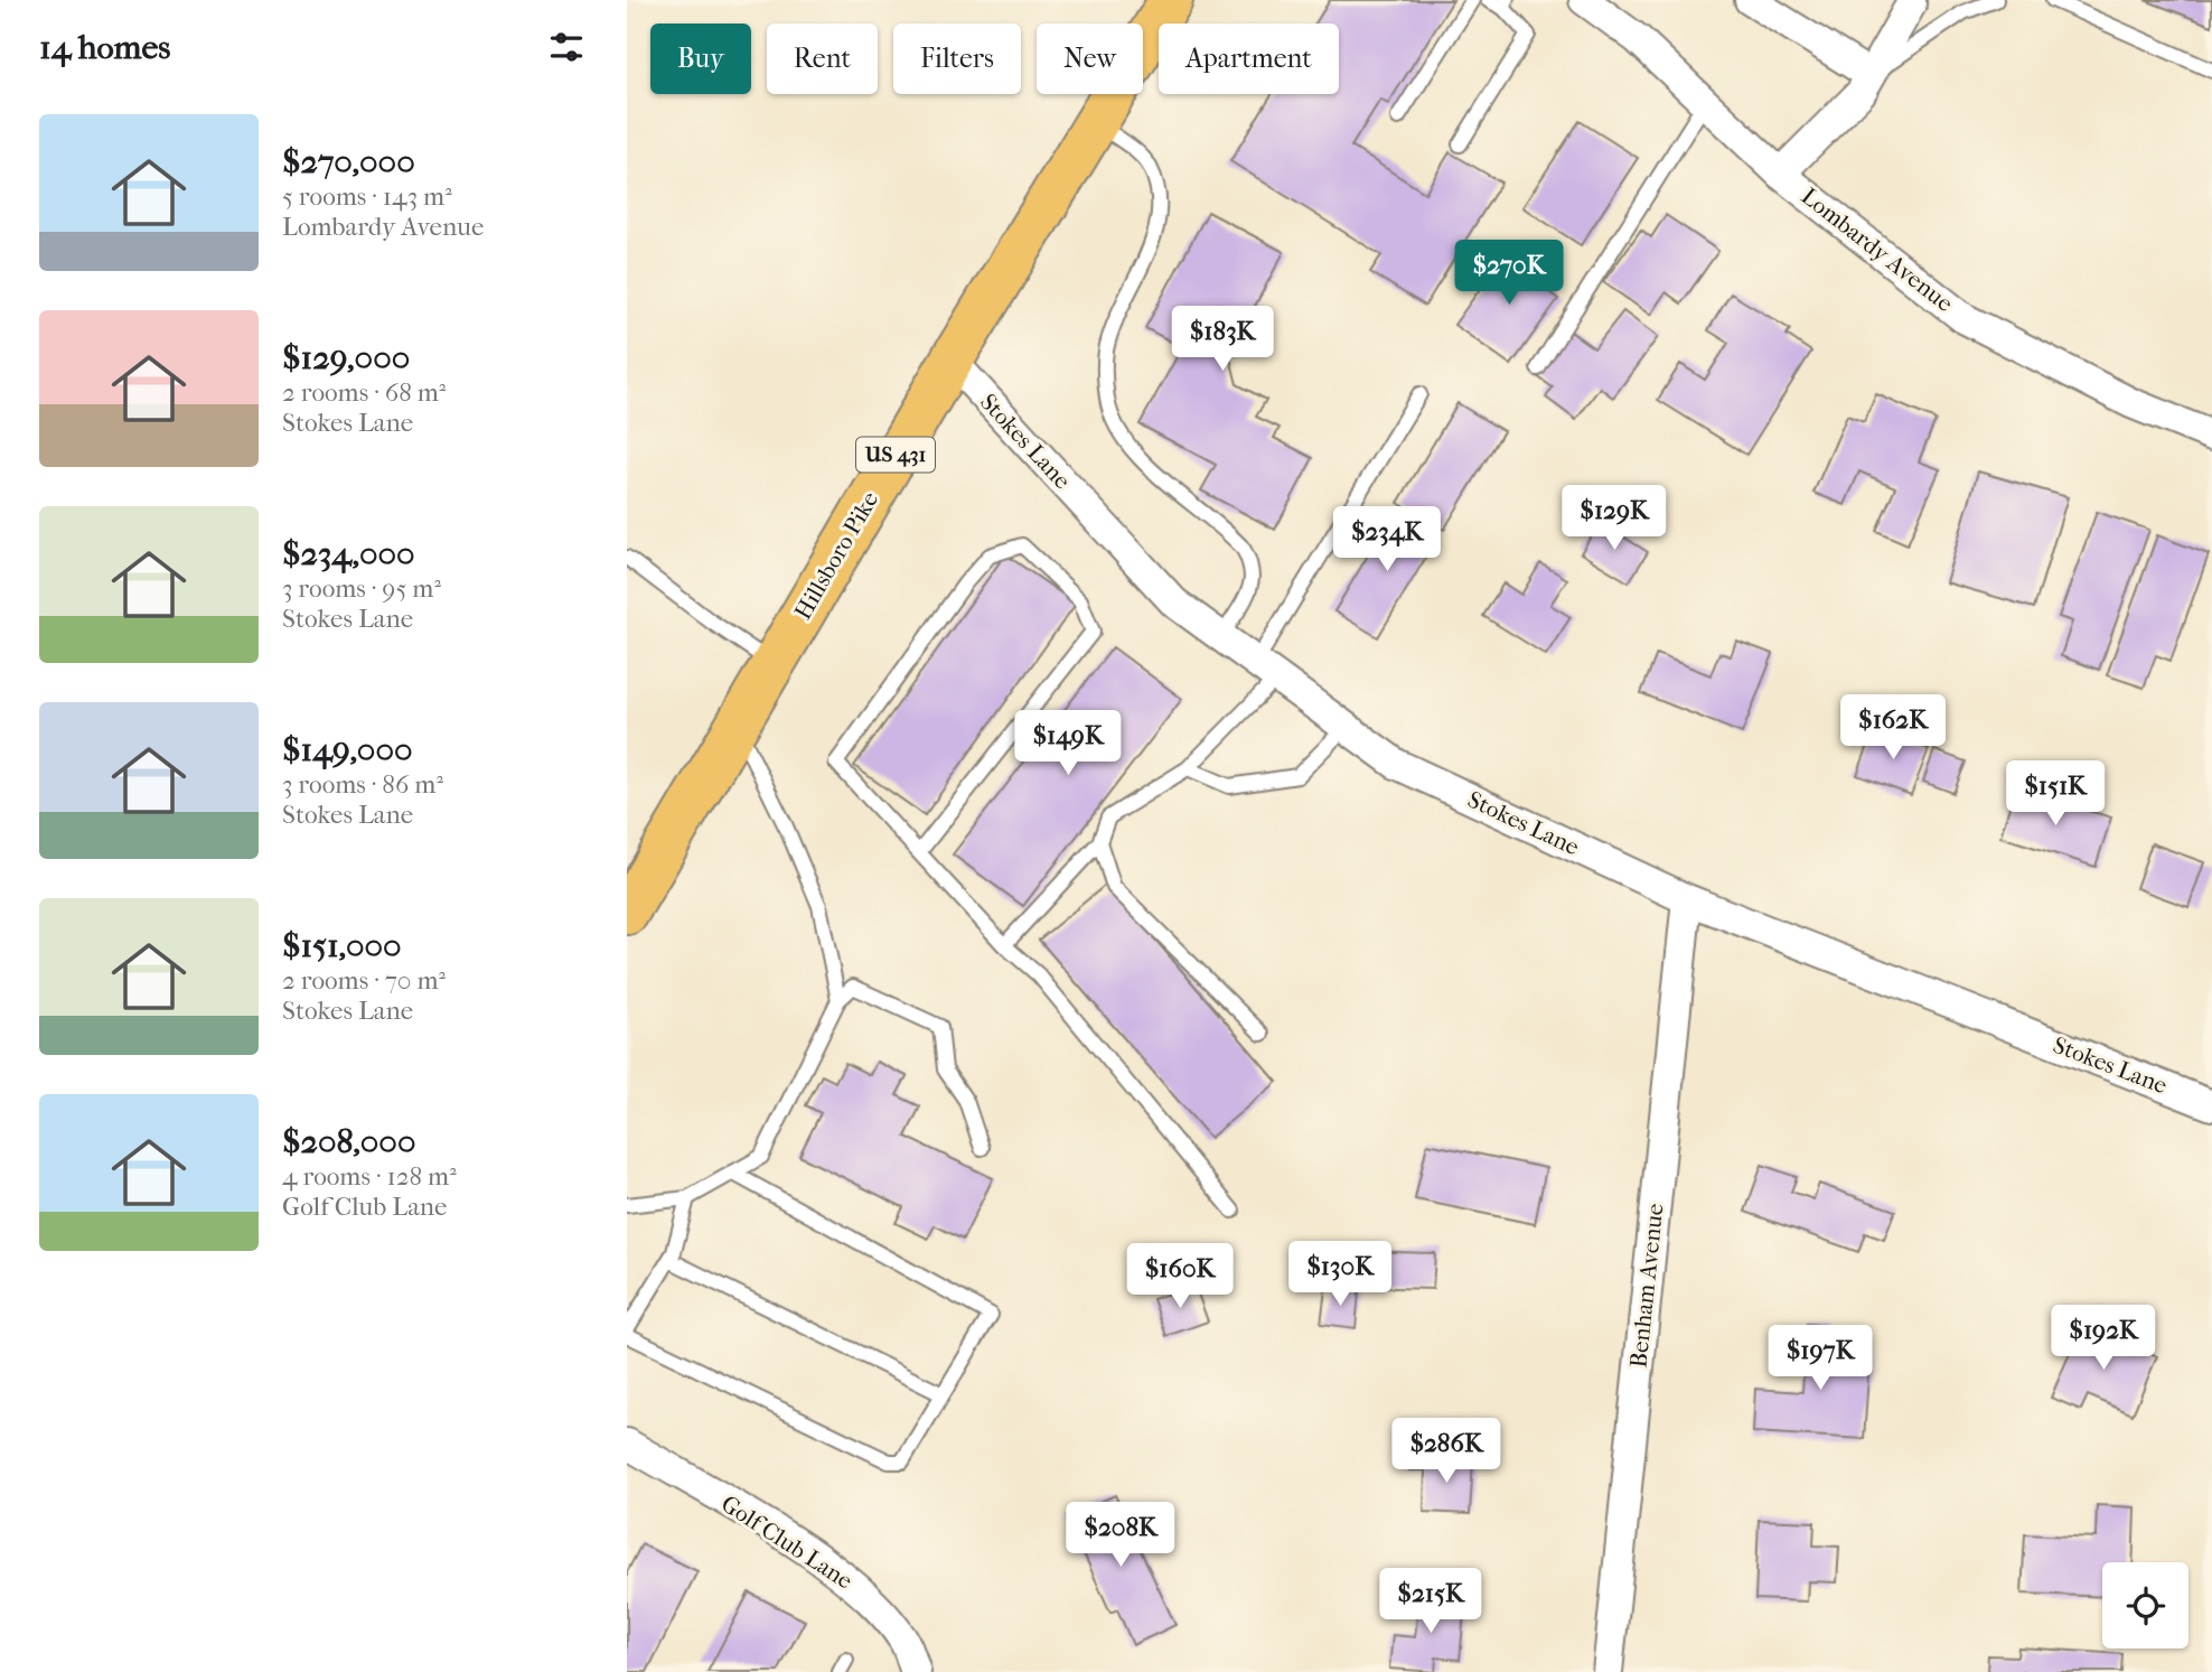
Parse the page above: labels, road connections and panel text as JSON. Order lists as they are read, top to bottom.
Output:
{
  "streets": {
    "main road": ["US 431", "Hillsboro Pike"],
    "street": [
      "Lombardy Avenue",
      "Stokes Lane",
      "Benham Avenue",
      "Golf Club Lane"
    ]
  },
  "crossings": [
    ["Stokes Lane", "Hillsboro Pike"],
    ["Stokes Lane", "Benham Avenue"]
  ],
  "page": {
    "heading": "14 homes",
    "chip": [
      "Buy",
      "Rent",
      "Filters",
      "New",
      "Apartment"
    ],
    "list": [
      {
        "name": "$270,000",
        "note": "5 rooms · 143 m² · Lombardy Avenue"
      },
      {
        "name": "$129,000",
        "note": "2 rooms · 68 m² · Stokes Lane"
      },
      {
        "name": "$234,000",
        "note": "3 rooms · 95 m² · Stokes Lane"
      },
      {
        "name": "$149,000",
        "note": "3 rooms · 86 m² · Stokes Lane"
      },
      {
        "name": "$151,000",
        "note": "2 rooms · 70 m² · Stokes Lane"
      },
      {
        "name": "$208,000",
        "note": "4 rooms · 128 m² · Golf Club Lane"
      }
    ],
    "price": [
      "$270K",
      "$183K",
      "$129K",
      "$234K",
      "$162K",
      "$149K",
      "$151K",
      "$130K",
      "$160K",
      "$192K",
      "$197K",
      "$286K",
      "$208K",
      "$215K"
    ]
  }
}
